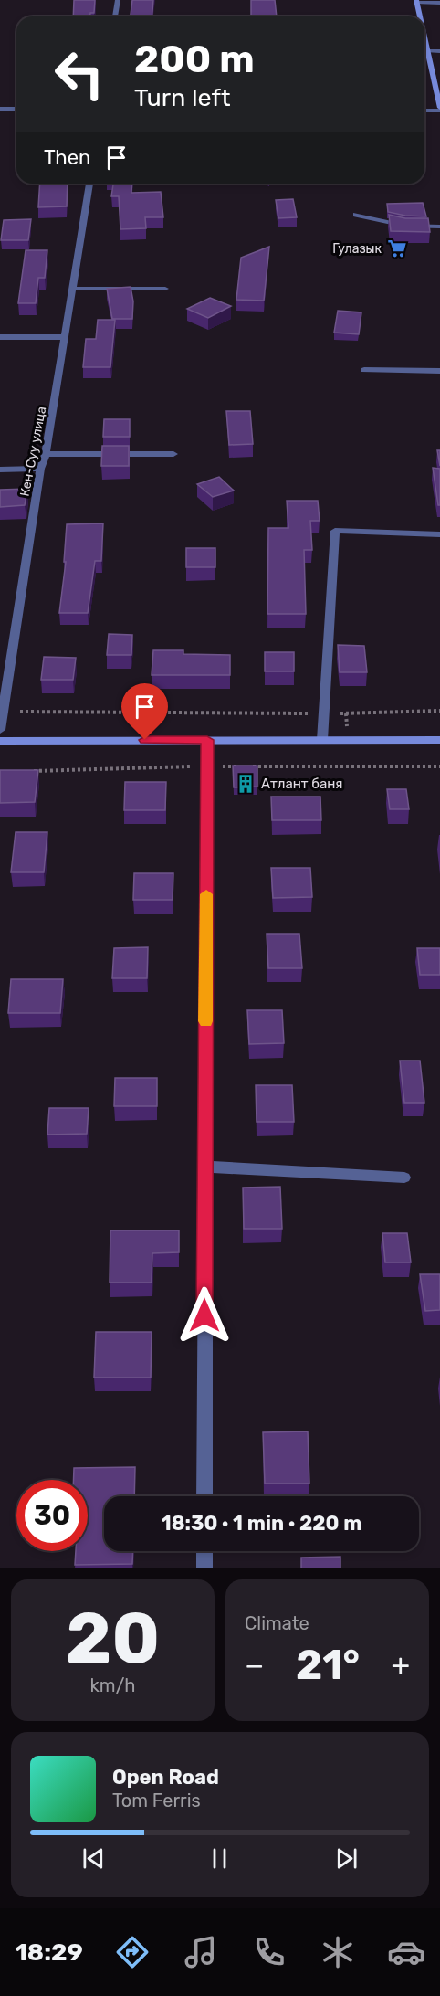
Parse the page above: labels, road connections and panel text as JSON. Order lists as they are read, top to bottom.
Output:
{
  "streets": {
    "street": ["Кен-Суу улица"]
  },
  "places": {
    "supermarket": ["Гулазык"],
    "building": ["Атлант баня"]
  },
  "page": {
    "turn": ["200 m", "Turn left"],
    "then": "Then",
    "limit": "30",
    "trip": "18:30 · 1 min · 220 m",
    "tile": [
      ["20", "km/h"],
      "Climate"
    ],
    "heat": ["−", "21°", "+"],
    "song": ["Open Road", "Tom Ferris"],
    "tabs": "18:29"
  }
}
